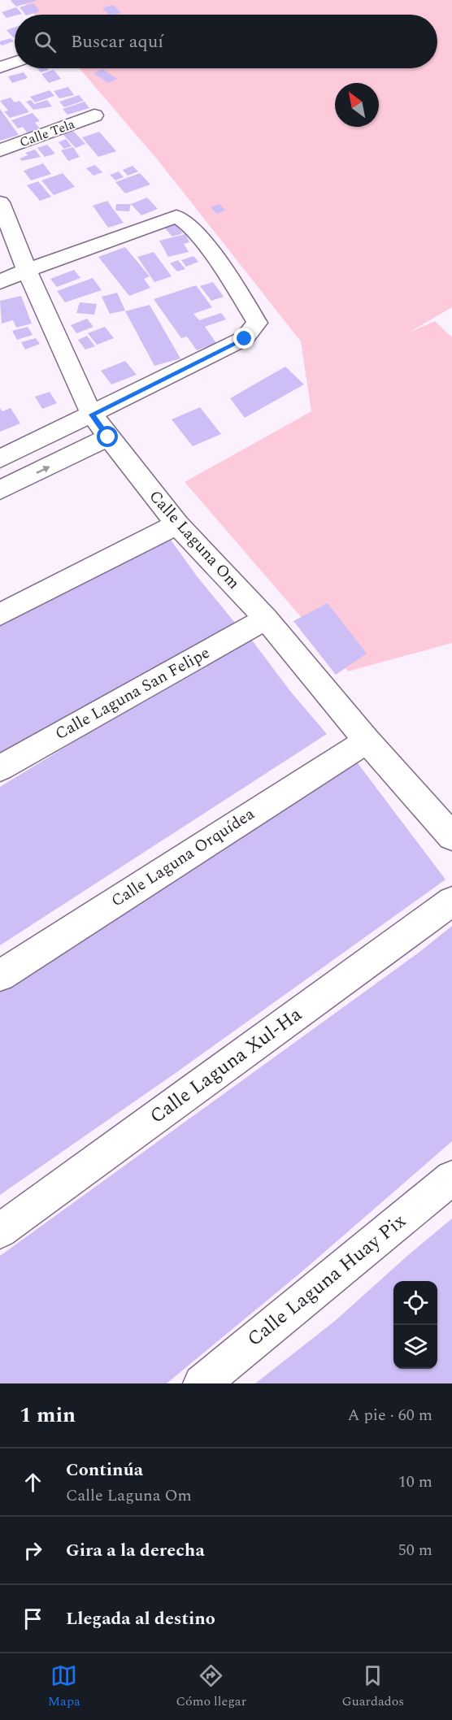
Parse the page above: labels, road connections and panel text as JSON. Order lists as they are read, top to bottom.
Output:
{
  "streets": {
    "street": [
      "Calle Tela",
      "Calle Laguna Om",
      "Calle Laguna San Felipe",
      "Calle Laguna Orquídea",
      "Calle Laguna Xul-Ha",
      "Calle Laguna Huay Pix"
    ]
  },
  "crossings": [
    ["Calle Laguna Om", "Calle Laguna San Felipe"],
    ["Calle Laguna Om", "Calle Laguna Orquídea"]
  ],
  "north": "top left",
  "page": {
    "search": "Buscar aquí",
    "heading": ["1 min", "A pie · 60 m"],
    "list": [
      ["Continúa", "Calle Laguna Om", "10 m"],
      ["Gira a la derecha", "50 m"],
      "Llegada al destino"
    ],
    "nav": ["Mapa", "Cómo llegar", "Guardados"]
  }
}
